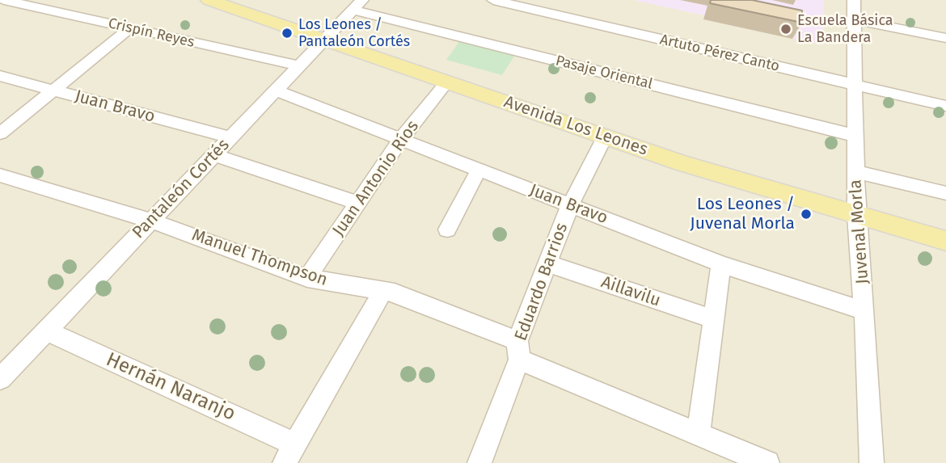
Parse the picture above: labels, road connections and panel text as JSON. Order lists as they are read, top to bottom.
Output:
{
  "streets": {
    "main road": ["Avenida Los Leones"],
    "street": [
      "Crispín Reyes",
      "Artuto Pérez Canto",
      "Pasaje Oriental",
      "Juan Bravo",
      "Juan Antonio Ríos",
      "Pantaleón Cortés",
      "Juvenal Morla",
      "Manuel Thompson",
      "Eduardo Barrios",
      "Aillavilu",
      "Hernán Naranjo"
    ]
  },
  "crossings": [
    ["Crispín Reyes", "Pantaleón Cortés"],
    ["Artuto Pérez Canto", "Juvenal Morla"],
    ["Pasaje Oriental", "Pantaleón Cortés"],
    ["Pasaje Oriental", "Juvenal Morla"],
    ["Juan Bravo", "Juan Antonio Ríos"],
    ["Juan Bravo", "Pantaleón Cortés"],
    ["Juan Bravo", "Juvenal Morla"],
    ["Juan Bravo", "Eduardo Barrios"],
    ["Avenida Los Leones", "Juan Antonio Ríos"],
    ["Avenida Los Leones", "Pantaleón Cortés"],
    ["Avenida Los Leones", "Juvenal Morla"],
    ["Avenida Los Leones", "Eduardo Barrios"],
    ["Juan Antonio Ríos", "Manuel Thompson"],
    ["Pantaleón Cortés", "Manuel Thompson"],
    ["Pantaleón Cortés", "Hernán Naranjo"],
    ["Manuel Thompson", "Eduardo Barrios"],
    ["Eduardo Barrios", "Aillavilu"]
  ],
  "places": ["Escuela Básica La Bandera", "Los Leones / Pantaleón Cortés", "Los Leones / Juvenal Morla"]
}
